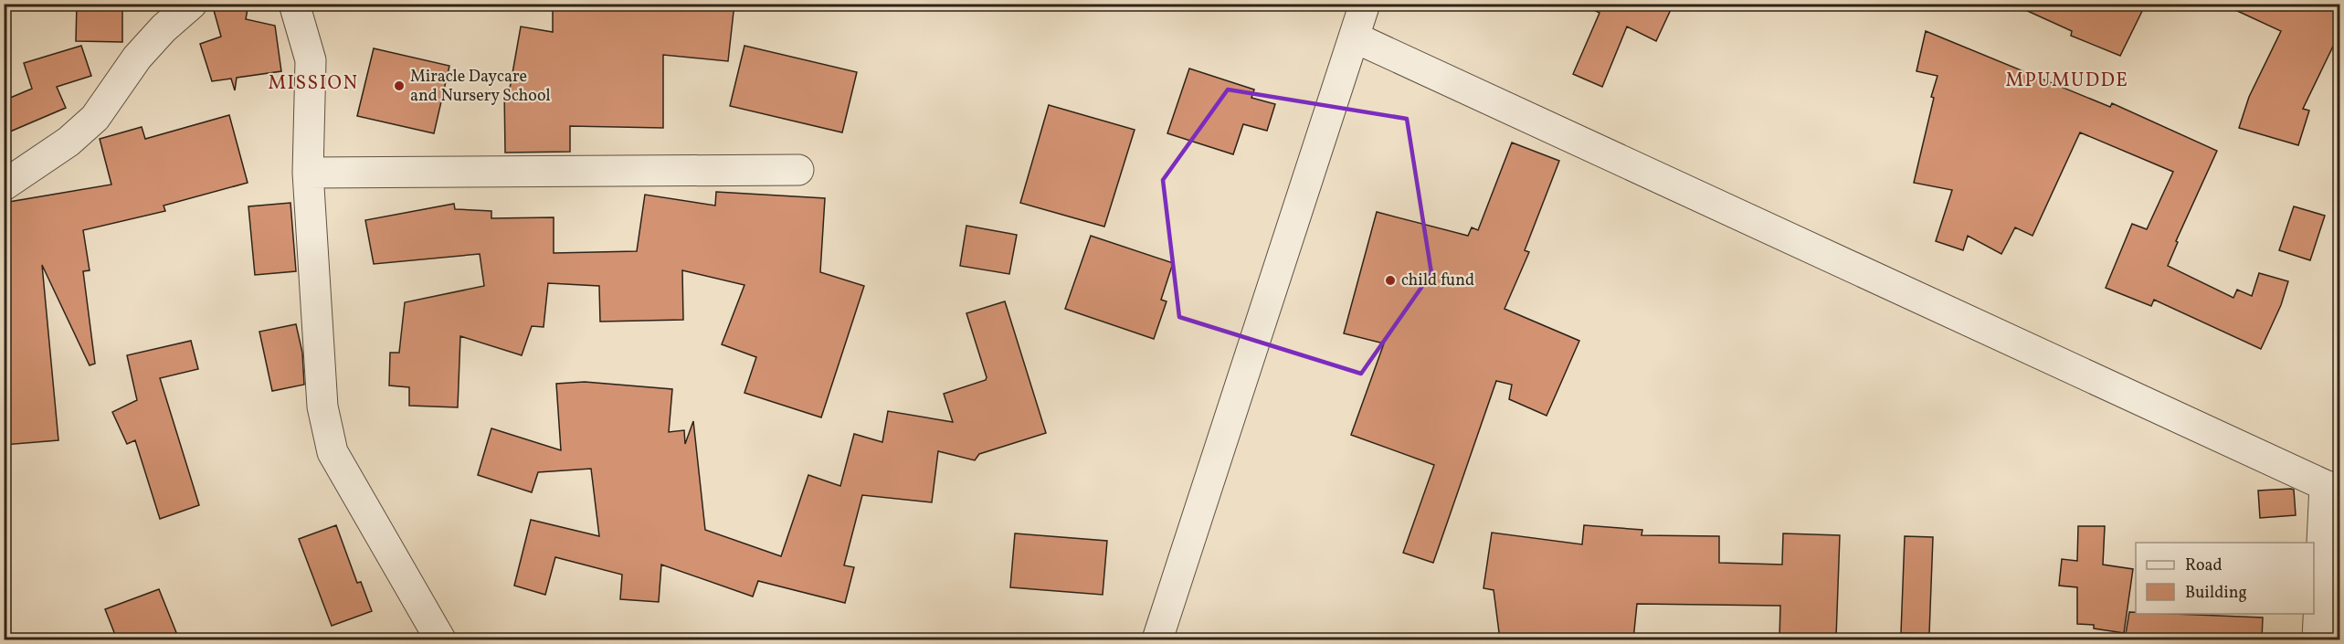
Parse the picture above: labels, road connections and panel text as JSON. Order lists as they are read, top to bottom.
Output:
{
  "districts": ["MPUMUDDE", "MISSION"],
  "places": ["Miracle Daycare and Nursery School", "child fund"],
  "legend": ["Road", "Building"]
}
